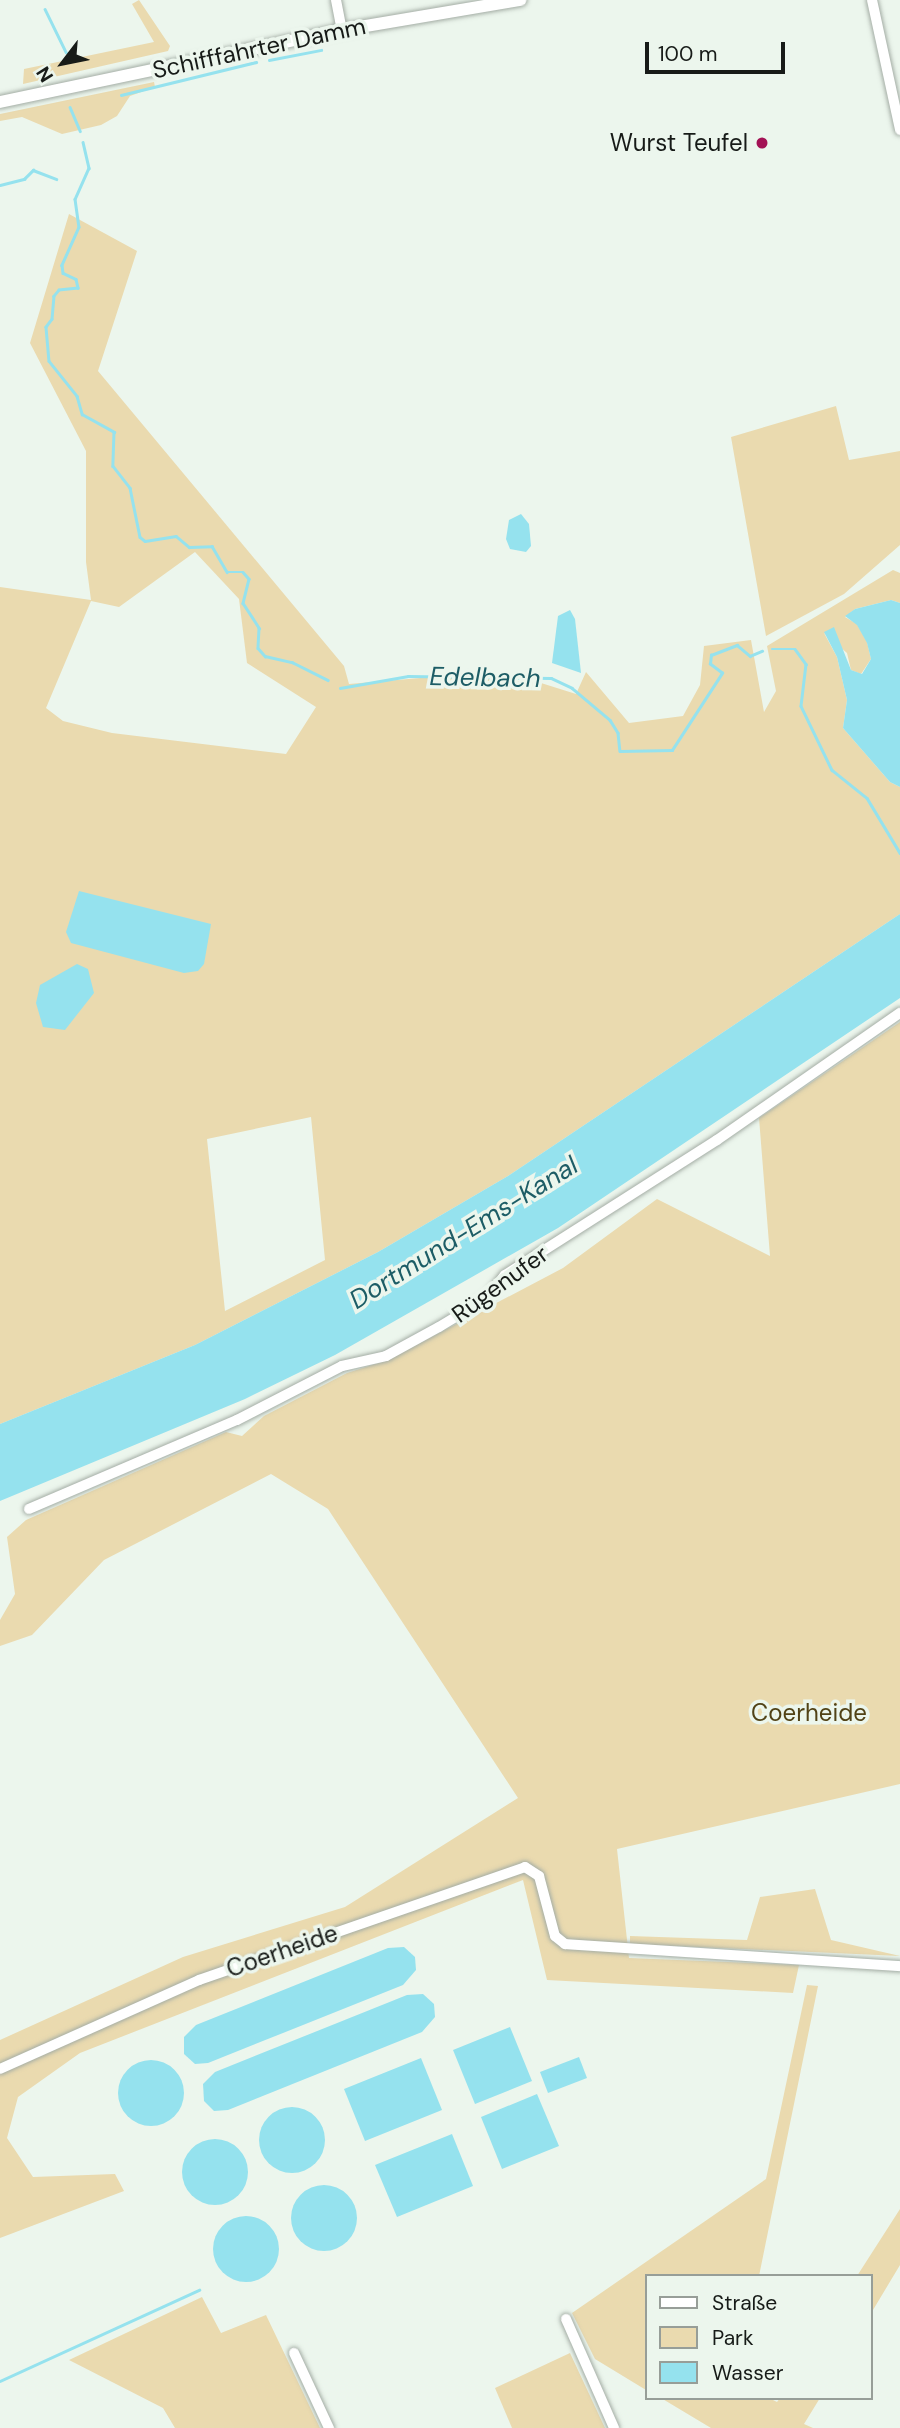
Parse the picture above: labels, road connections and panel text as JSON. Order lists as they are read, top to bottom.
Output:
{
  "streets": {
    "main road": ["Schifffahrter Damm"],
    "street": ["Rügenufer", "Coerheide"]
  },
  "water": ["Edelbach", "Dortmund-Ems-Kanal"],
  "parks": ["Coerheide"],
  "places": ["Wurst Teufel"],
  "legend": ["Straße", "Park", "Wasser"],
  "scale_bar": "100 m",
  "north": "bottom left"
}
